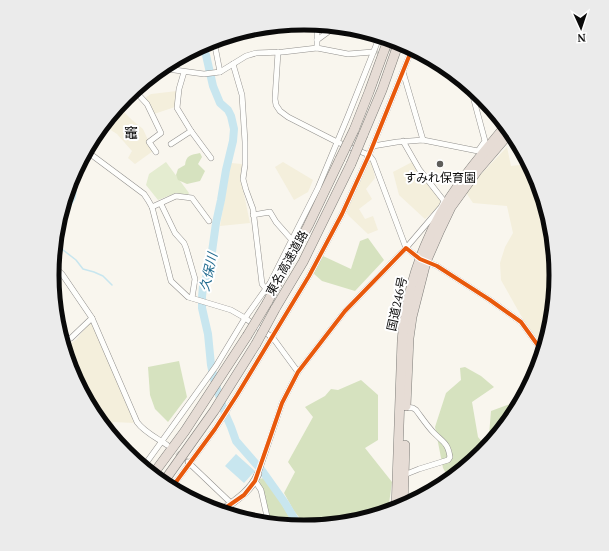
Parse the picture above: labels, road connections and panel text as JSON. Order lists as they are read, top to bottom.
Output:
{
  "streets": {
    "highway": ["東名高速道路", "国道246号"]
  },
  "districts": ["竈"],
  "water": ["久保川"],
  "places": ["すみれ保育園"],
  "north": "bottom"
}
